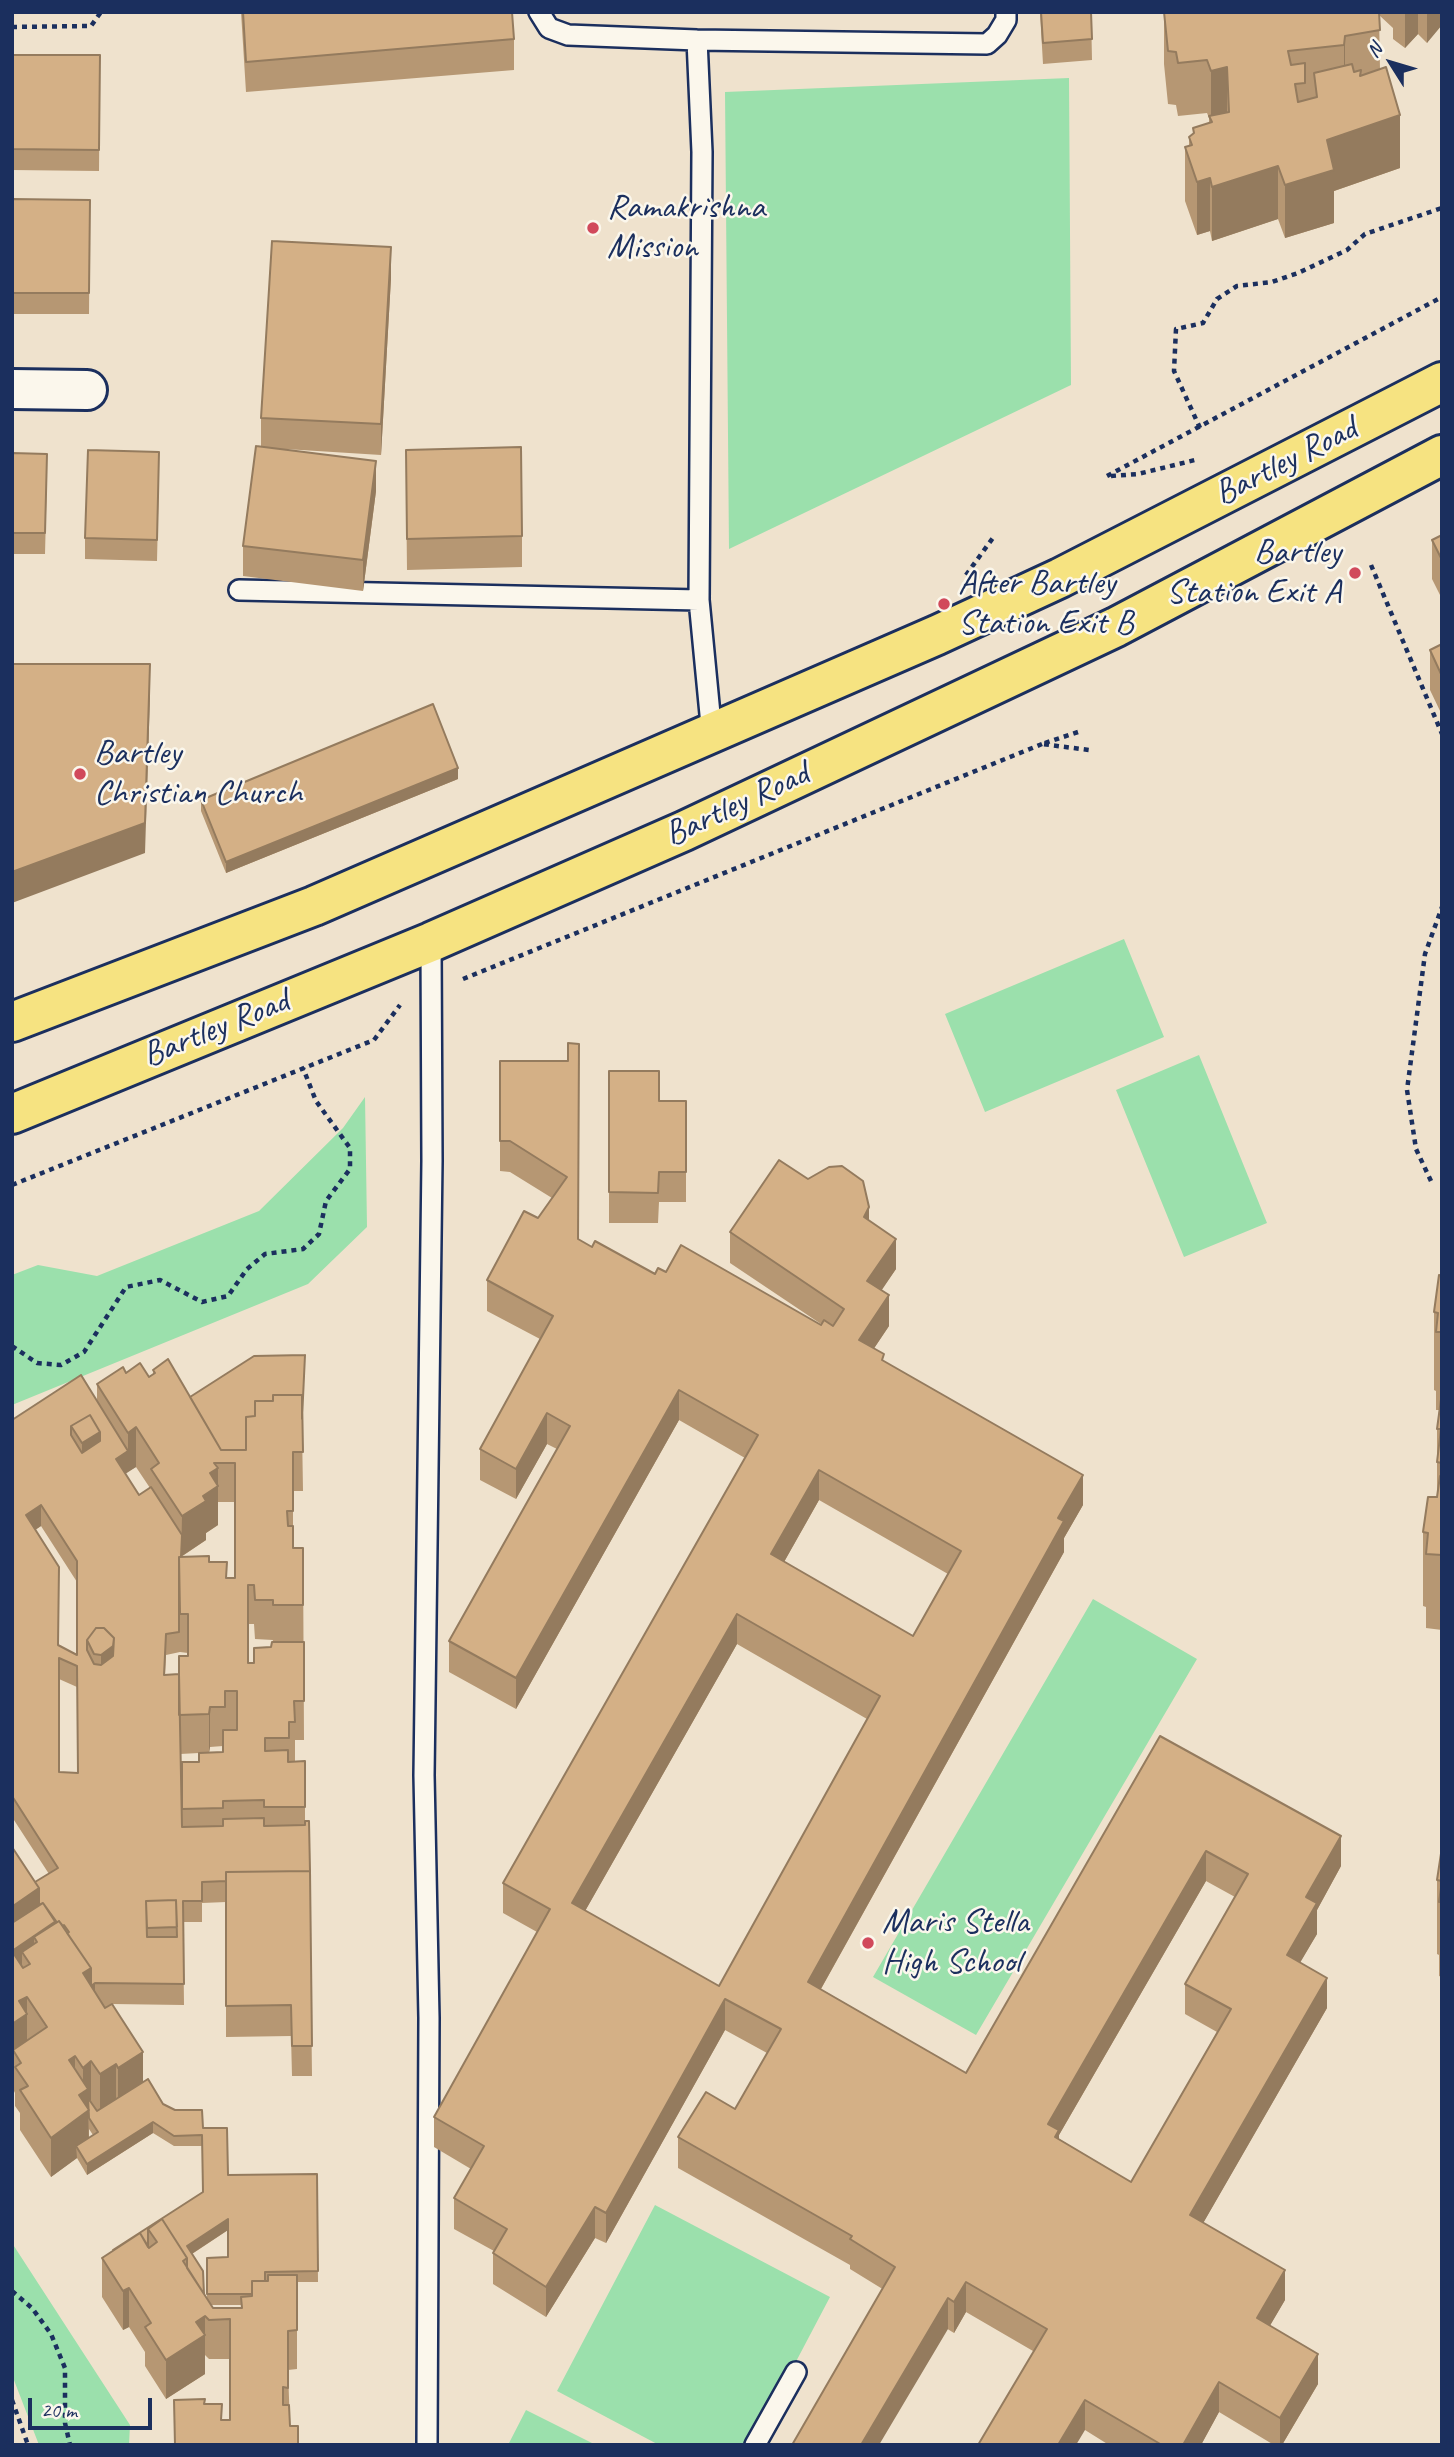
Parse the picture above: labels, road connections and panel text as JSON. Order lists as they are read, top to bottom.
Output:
{
  "streets": {
    "highway": ["Bartley Road"]
  },
  "places": [
    "Ramakrishna Mission",
    "Bartley Station Exit A",
    "After Bartley Station Exit B",
    "Bartley Christian Church",
    "Maris Stella High School"
  ],
  "scale_bar": "20 m",
  "north": "top left"
}
